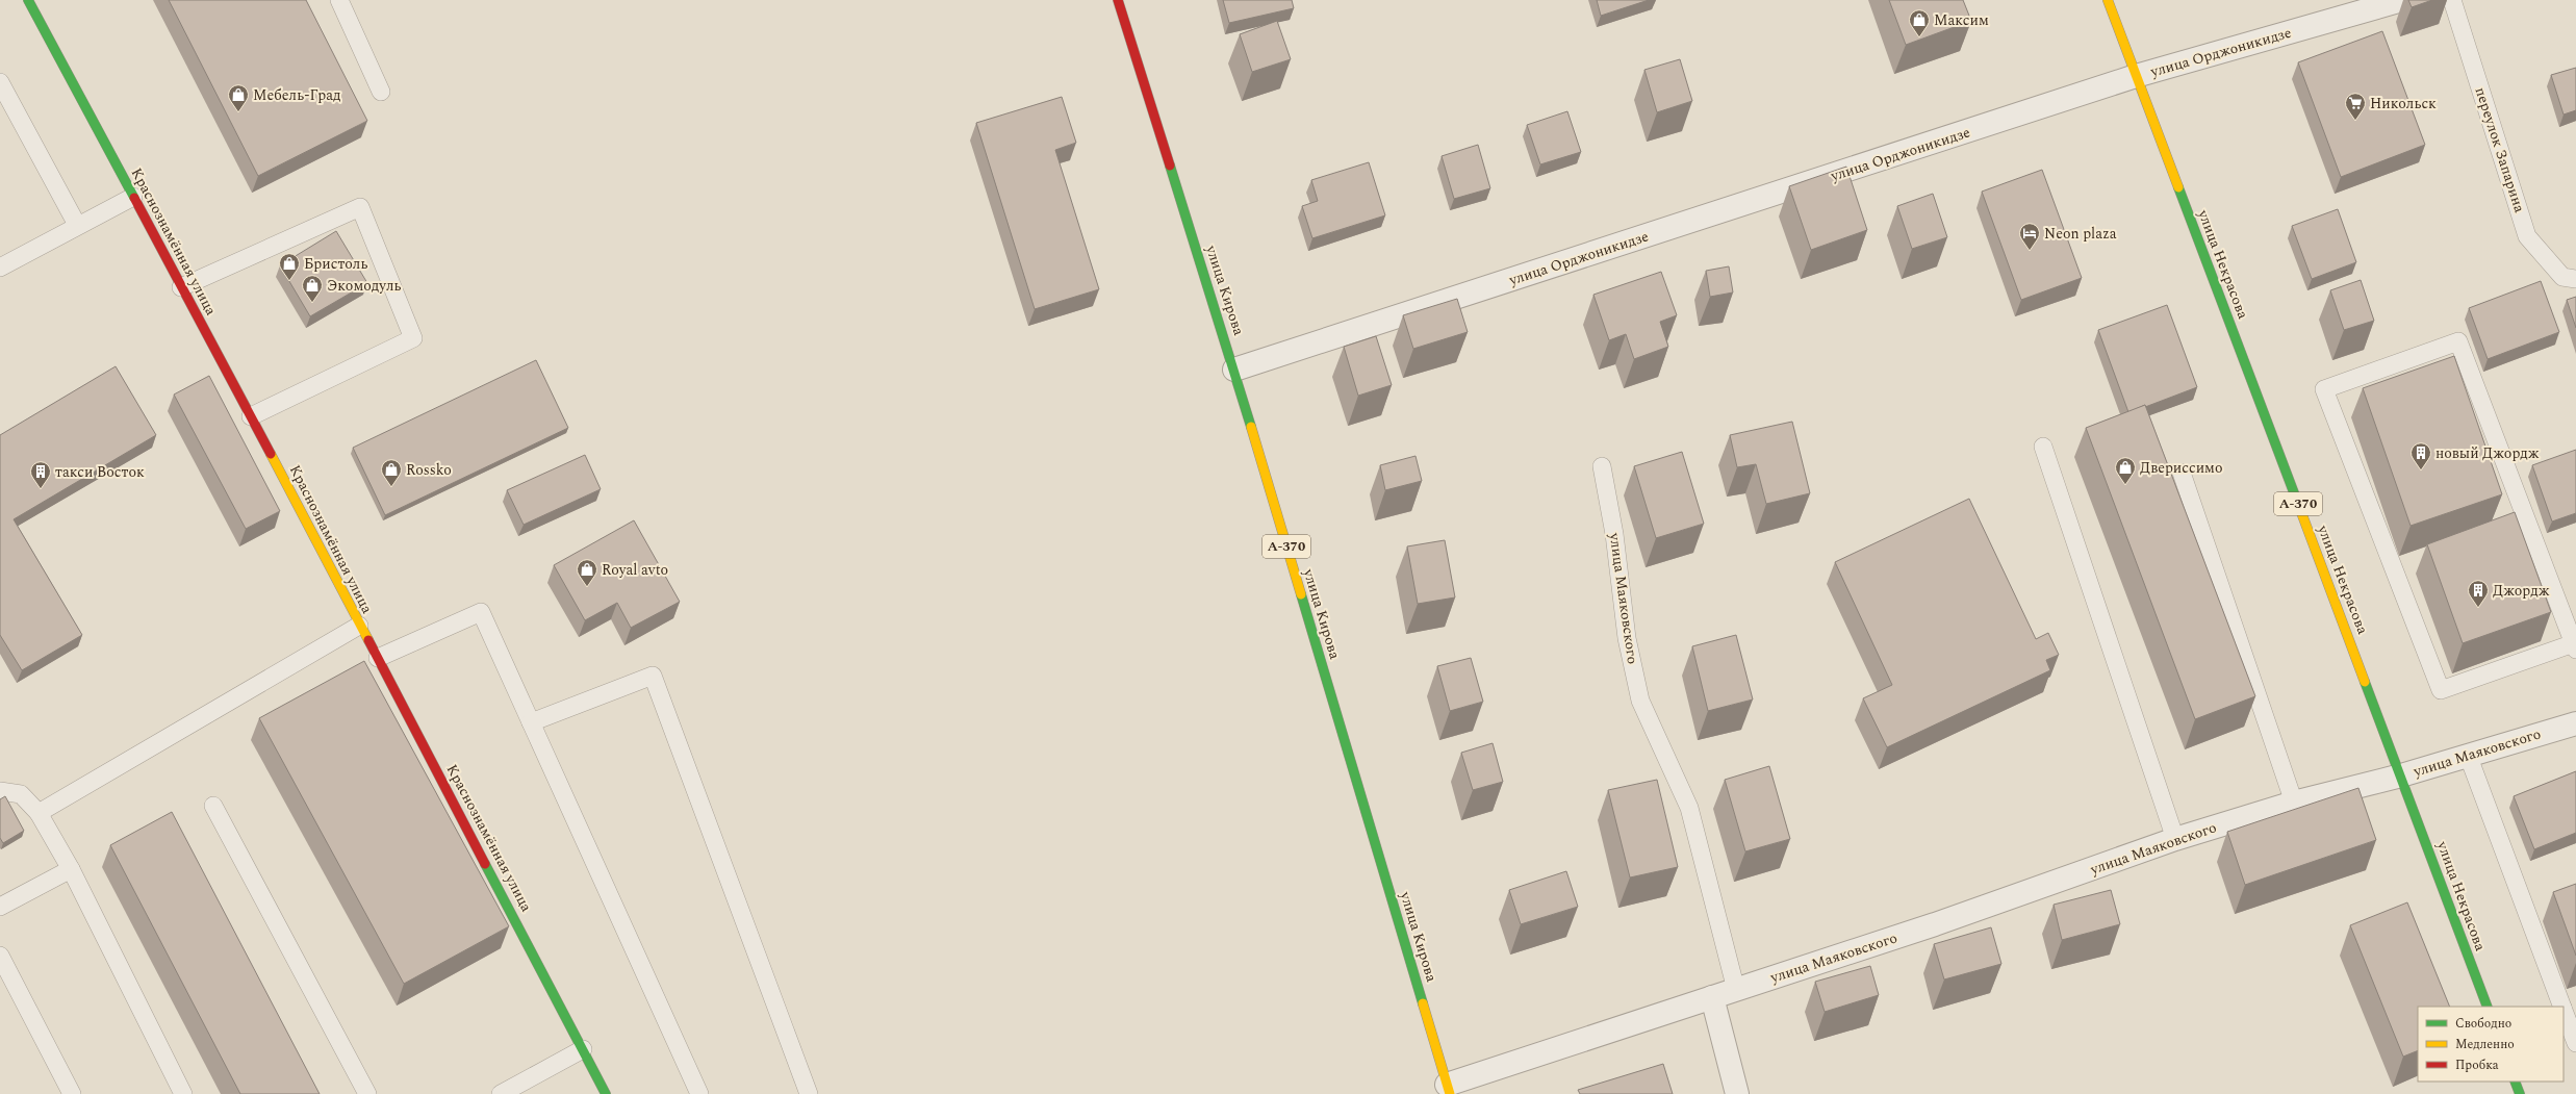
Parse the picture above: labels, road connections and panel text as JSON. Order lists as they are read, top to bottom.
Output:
{
  "streets": {
    "main road": [
      "Краснознамённая улица",
      "улица Некрасова",
      "улица Кирова",
      "А-370"
    ],
    "street": ["улица Орджоникидзе", "улица Маяковского"],
    "lane": ["переулок Запарина"]
  },
  "crossings": [
    ["улица Орджоникидзе", "улица Некрасова"],
    ["улица Орджоникидзе", "улица Кирова"],
    ["улица Некрасова", "улица Маяковского"],
    ["улица Кирова", "улица Маяковского"]
  ],
  "places": {
    "shop": [
      "Максим",
      "Мебель-Град",
      "Бристоль",
      "Экомодуль",
      "Двериссимо",
      "Rossko",
      "Royal avto"
    ],
    "supermarket": ["Никольск"],
    "hotel": ["Neon plaza"],
    "building": ["новый Джордж", "такси Восток", "Джордж"]
  },
  "legend": ["Свободно", "Медленно", "Пробка"]
}
